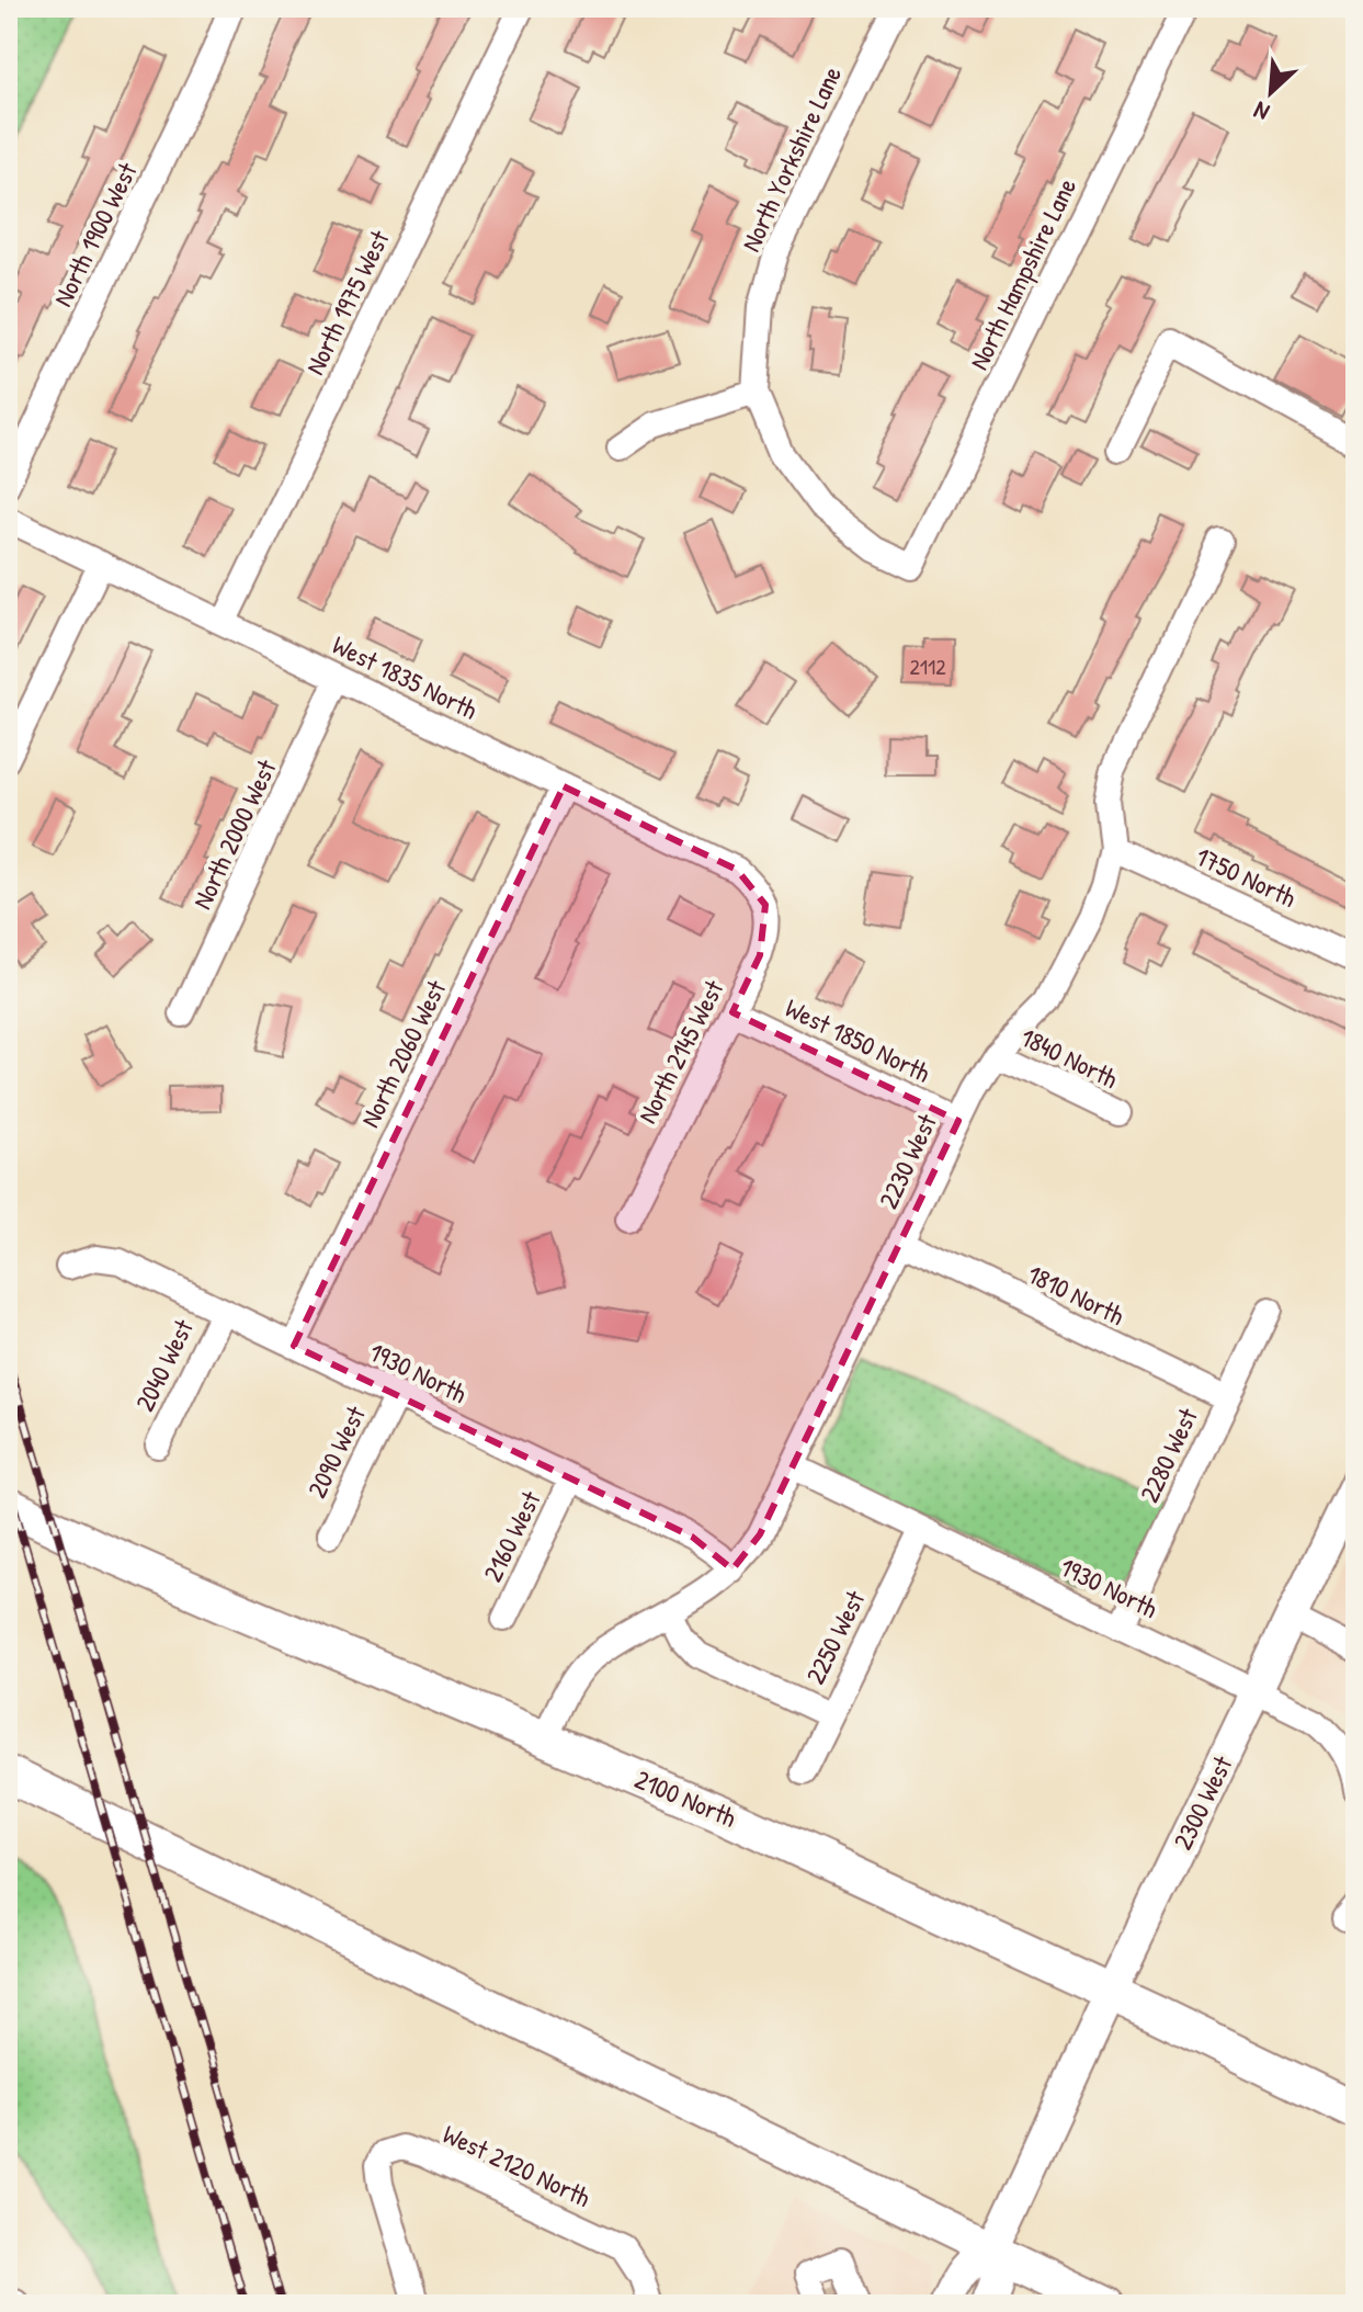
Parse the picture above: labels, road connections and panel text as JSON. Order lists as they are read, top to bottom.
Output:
{
  "streets": {
    "highway": ["2100 North"],
    "main road": ["2300 West"],
    "street": [
      "North Yorkshire Lane",
      "North 1900 West",
      "North Hampshire Lane",
      "North 1975 West",
      "West 1835 North",
      "North 2000 West",
      "1750 North",
      "West 1850 North",
      "North 2145 West",
      "North 2060 West",
      "1840 North",
      "2230 West",
      "1810 North",
      "2040 West",
      "1930 North",
      "2090 West",
      "2280 West",
      "2160 West",
      "2250 West",
      "West 2120 North"
    ]
  },
  "crossings": [
    ["North Yorkshire Lane", "North Hampshire Lane"],
    ["North 1975 West", "West 1835 North"],
    ["West 1835 North", "North 2000 West"],
    ["West 1835 North", "North 2145 West"],
    ["West 1835 North", "North 2060 West"],
    ["1750 North", "2230 West"],
    ["West 1850 North", "North 2145 West"],
    ["West 1850 North", "2230 West"],
    ["North 2060 West", "1930 North"],
    ["1840 North", "2230 West"],
    ["2230 West", "1810 North"],
    ["2230 West", "1930 North"],
    ["2230 West", "2100 North"],
    ["1810 North", "2280 West"],
    ["2040 West", "1930 North"],
    ["1930 North", "2090 West"],
    ["1930 North", "2280 West"],
    ["1930 North", "2160 West"],
    ["1930 North", "2250 West"],
    ["1930 North", "2300 West"],
    ["2100 North", "2300 West"]
  ],
  "house_numbers": ["2112"],
  "north": "bottom left"
}
